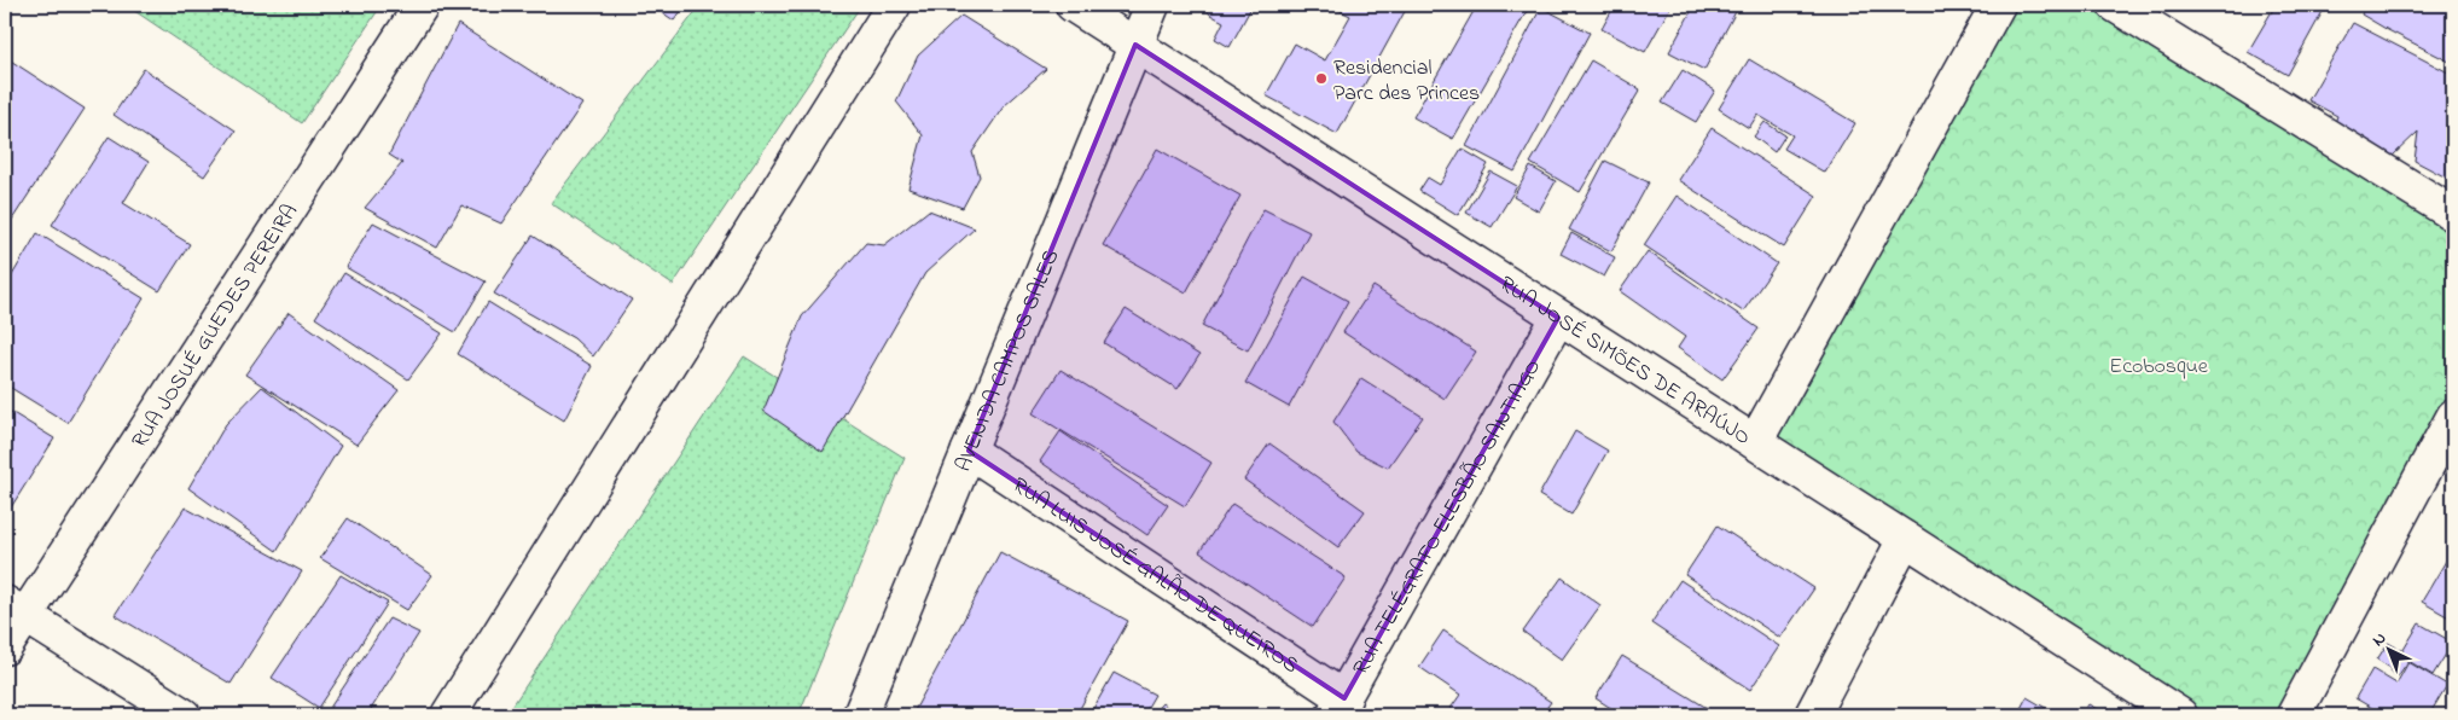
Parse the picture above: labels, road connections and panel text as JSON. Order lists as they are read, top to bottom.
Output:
{
  "streets": {
    "street": [
      "RUA JOSUÉ GUEDES PEREIRA",
      "AVENIDA CAMPOS SALES",
      "RUA JOSÉ SIMÕES DE ARAÚJO",
      "RUA TELÉGRAFO ELESBÃO SANTIAGO",
      "RUA LUIS JOSÉ GALÃO DE QUEIROS"
    ]
  },
  "crossings": [
    ["AVENIDA CAMPOS SALES", "RUA JOSÉ SIMÕES DE ARAÚJO"],
    ["AVENIDA CAMPOS SALES", "RUA LUIS JOSÉ GALÃO DE QUEIROS"],
    ["RUA JOSÉ SIMÕES DE ARAÚJO", "RUA TELÉGRAFO ELESBÃO SANTIAGO"],
    ["RUA TELÉGRAFO ELESBÃO SANTIAGO", "RUA LUIS JOSÉ GALÃO DE QUEIROS"]
  ],
  "parks": ["Ecobosque"],
  "places": ["Residencial Parc des Princes"],
  "north": "top left"
}
